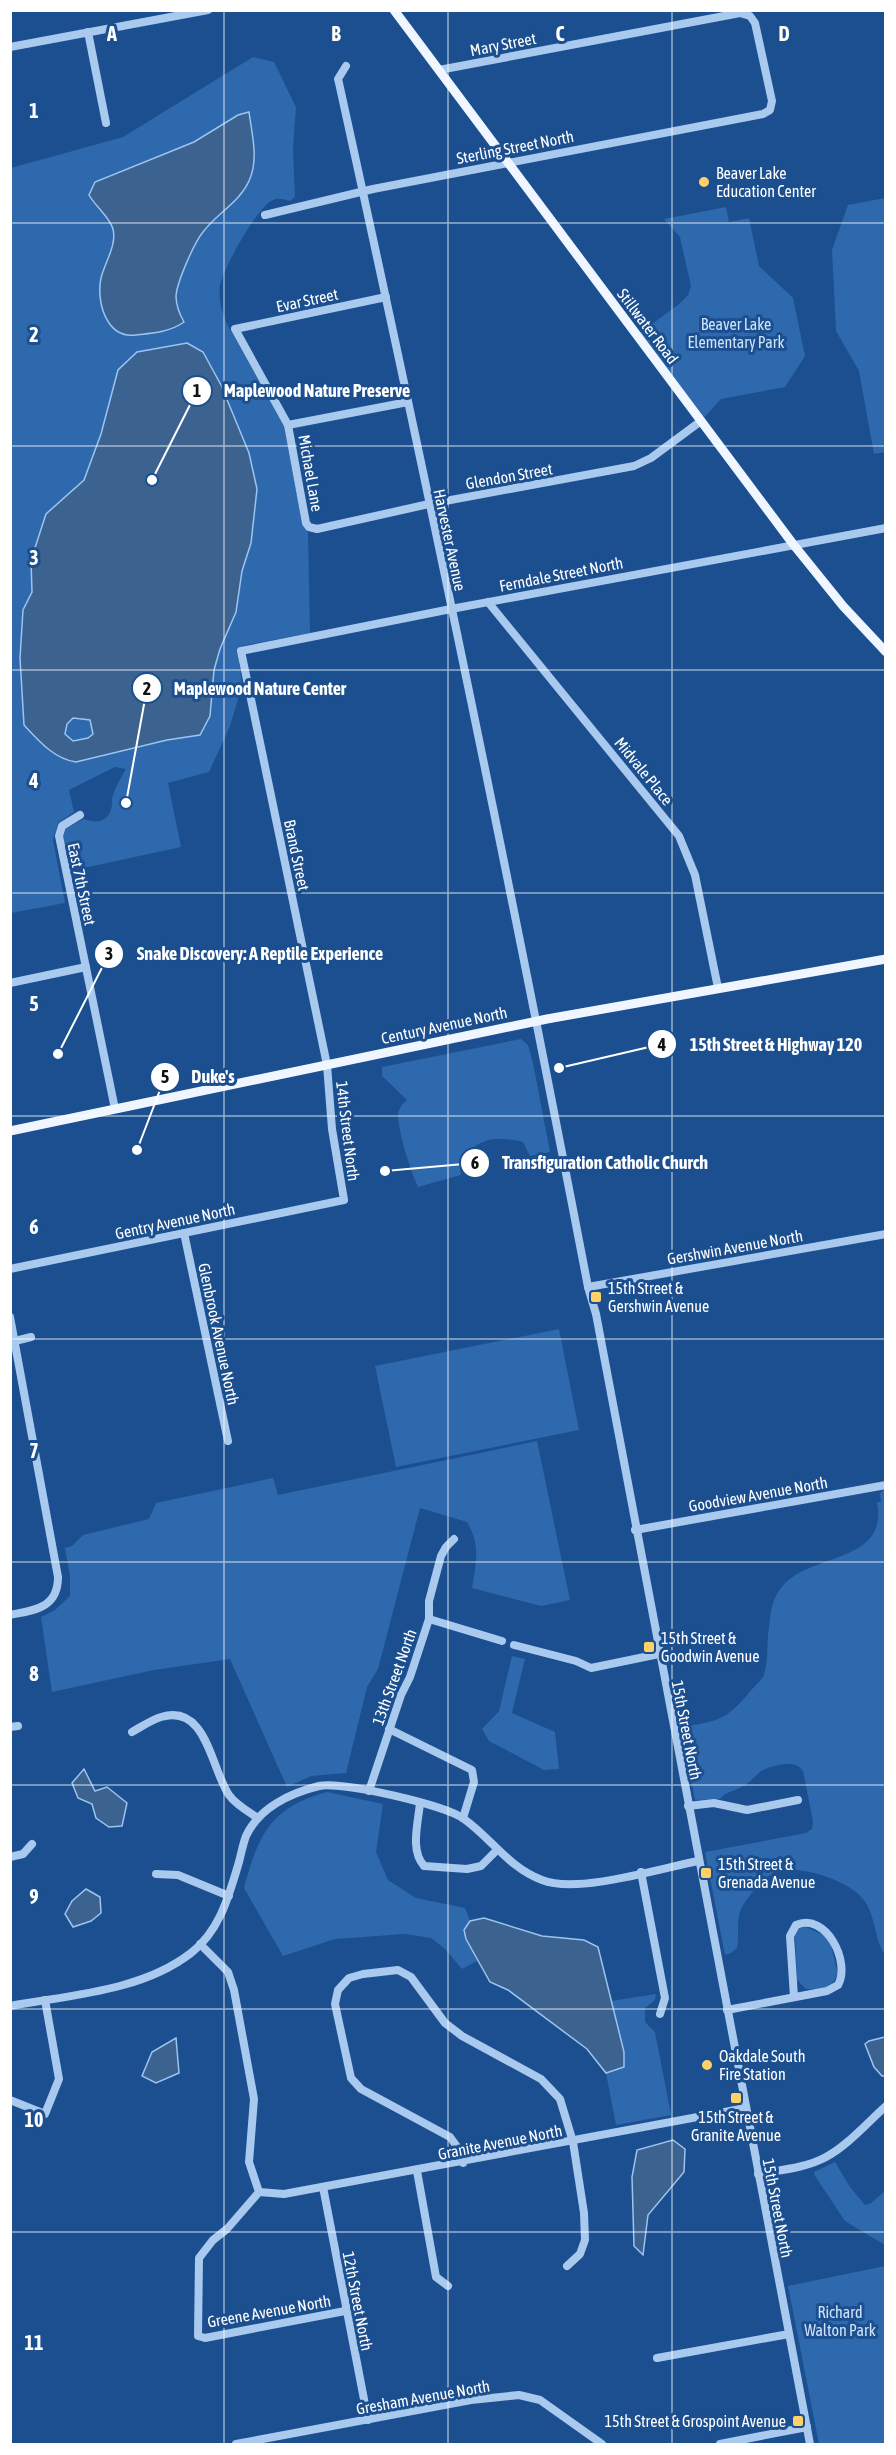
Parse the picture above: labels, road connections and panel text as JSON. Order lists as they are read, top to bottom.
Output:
{
  "streets": {
    "main road": ["Stillwater Road", "Century Avenue North"],
    "street": [
      "Mary Street",
      "Sterling Street North",
      "Evar Street",
      "Michael Lane",
      "Glendon Street",
      "Harvester Avenue",
      "Ferndale Street North",
      "Midvale Place",
      "Brand Street",
      "East 7th Street",
      "14th Street North",
      "Gentry Avenue North",
      "Gershwin Avenue North",
      "Glenbrook Avenue North",
      "Goodview Avenue North",
      "13th Street North",
      "15th Street North",
      "Granite Avenue North",
      "12th Street North",
      "Greene Avenue North",
      "Gresham Avenue North"
    ]
  },
  "crossings": [
    ["Mary Street", "Sterling Street North"],
    ["Mary Street", "Stillwater Road"],
    ["Sterling Street North", "Stillwater Road"],
    ["Sterling Street North", "Harvester Avenue"],
    ["Evar Street", "Michael Lane"],
    ["Evar Street", "Harvester Avenue"],
    ["Stillwater Road", "Glendon Street"],
    ["Stillwater Road", "Ferndale Street North"],
    ["Michael Lane", "Glendon Street"],
    ["Glendon Street", "Harvester Avenue"],
    ["Harvester Avenue", "Ferndale Street North"],
    ["Harvester Avenue", "Century Avenue North"],
    ["Harvester Avenue", "15th Street North"],
    ["Ferndale Street North", "Midvale Place"],
    ["Ferndale Street North", "Brand Street"],
    ["Midvale Place", "Century Avenue North"],
    ["Brand Street", "Century Avenue North"],
    ["Brand Street", "14th Street North"],
    ["East 7th Street", "Century Avenue North"],
    ["Century Avenue North", "14th Street North"],
    ["Century Avenue North", "15th Street North"],
    ["14th Street North", "Gentry Avenue North"],
    ["Gentry Avenue North", "Glenbrook Avenue North"],
    ["Gershwin Avenue North", "15th Street North"],
    ["Goodview Avenue North", "15th Street North"],
    ["15th Street North", "Granite Avenue North"],
    ["Granite Avenue North", "12th Street North"],
    ["Granite Avenue North", "Greene Avenue North"],
    ["12th Street North", "Greene Avenue North"],
    ["12th Street North", "Gresham Avenue North"]
  ],
  "parks": ["Beaver Lake Elementary Park", "Richard Walton Park"],
  "places": {
    "other": [
      "Beaver Lake Education Center",
      "Maplewood Nature Preserve",
      "Maplewood Nature Center",
      "Snake Discovery: A Reptile Experience",
      "15th Street & Highway 120",
      "Duke's",
      "Transfiguration Catholic Church",
      "Oakdale South Fire Station"
    ],
    "transit": [
      "15th Street & Gershwin Avenue",
      "15th Street & Goodwin Avenue",
      "15th Street & Grenada Avenue",
      "15th Street & Granite Avenue",
      "15th Street & Grospoint Avenue"
    ]
  },
  "grid": {
    "columns": [
      "A",
      "B",
      "C",
      "D"
    ],
    "rows": [
      "1",
      "2",
      "3",
      "4",
      "5",
      "6",
      "7",
      "8",
      "9",
      "10",
      "11"
    ]
  }
}
